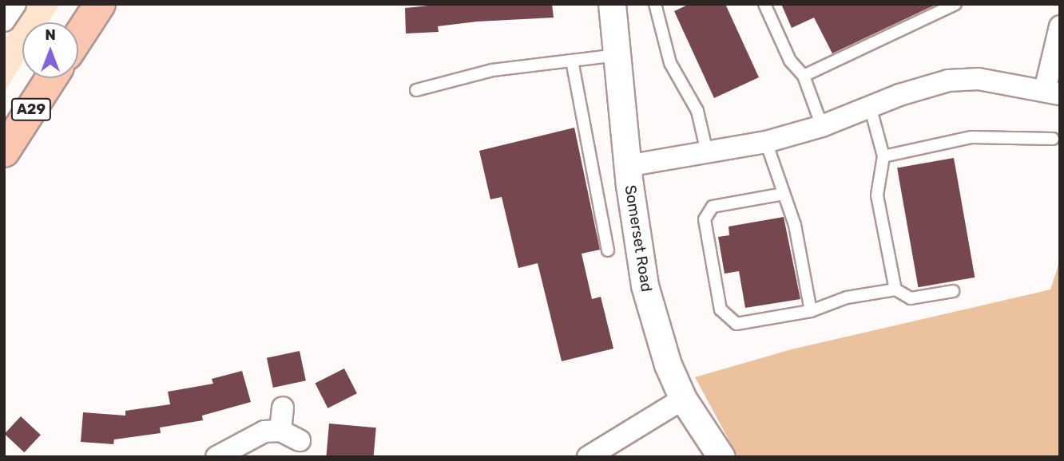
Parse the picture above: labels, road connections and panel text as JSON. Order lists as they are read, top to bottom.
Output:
{
  "streets": {
    "highway": ["A29"],
    "street": ["Somerset Road"]
  },
  "north": "top"
}
